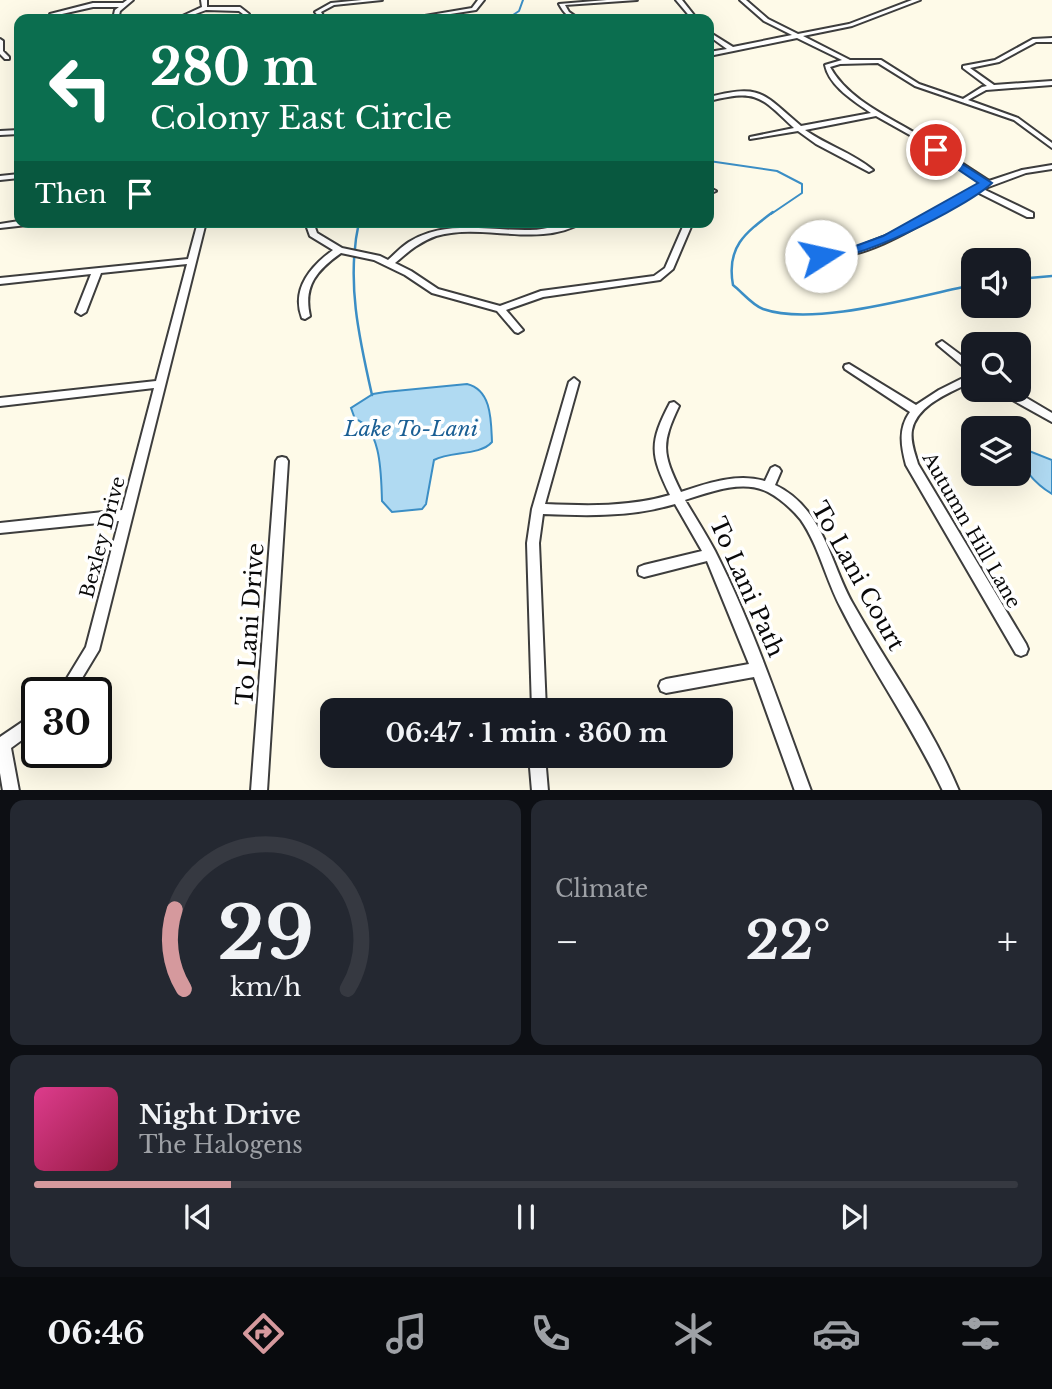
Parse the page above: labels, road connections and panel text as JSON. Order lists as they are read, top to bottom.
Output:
{
  "streets": {
    "street": [
      "Autumn Hill Lane",
      "Bexley Drive",
      "To Lani Court",
      "To Lani Path",
      "To Lani Drive"
    ]
  },
  "water": ["Lake To-Lani"],
  "page": {
    "turn": ["280 m", "Colony East Circle"],
    "then": "Then",
    "limit": "30",
    "trip": "06:47 · 1 min · 360 m",
    "tile": "Climate",
    "heat": ["−", "22°", "+"],
    "song": ["Night Drive", "The Halogens"],
    "tabs": "06:46",
    "gauge": ["29", "km/h"]
  }
}
